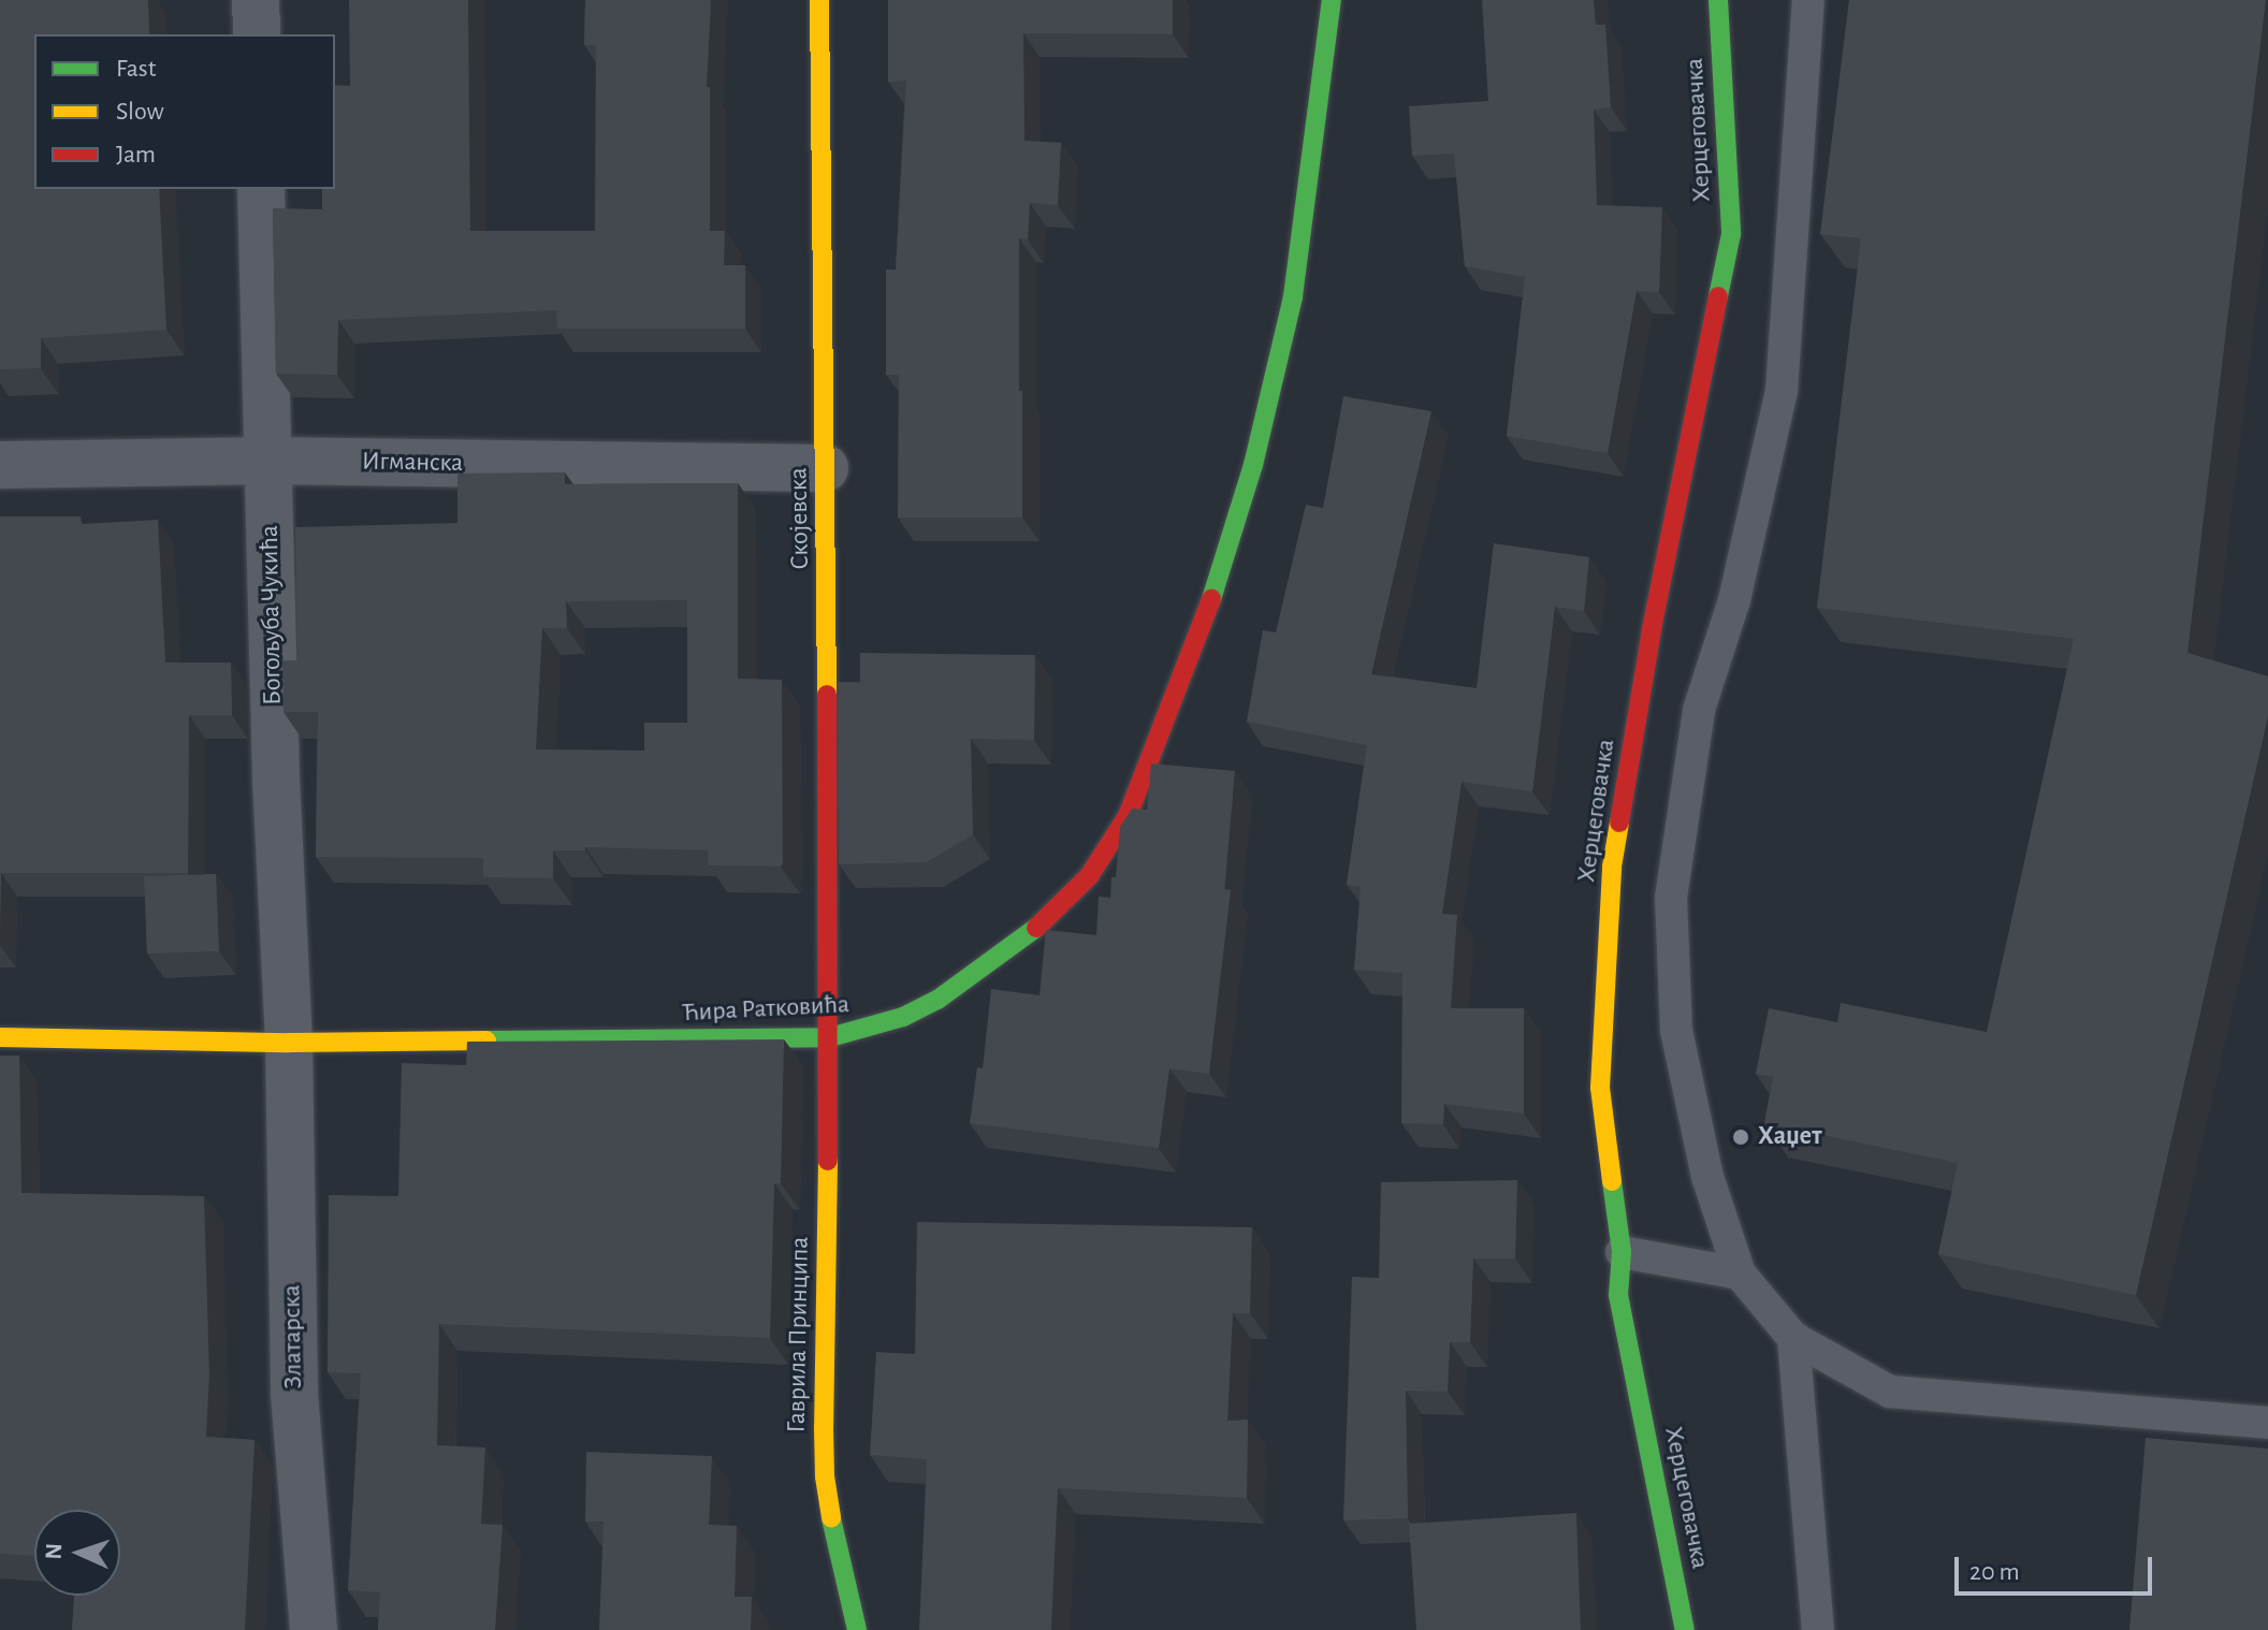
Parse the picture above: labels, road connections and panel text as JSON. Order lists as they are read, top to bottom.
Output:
{
  "streets": {
    "street": [
      "Херцеговачка",
      "Игманска",
      "Скојевска",
      "Богољуба Чукића",
      "Ћира Ратковића",
      "Гаврила Принципа",
      "Златарска"
    ]
  },
  "crossings": [
    ["Игманска", "Скојевска"],
    ["Игманска", "Богољуба Чукића"],
    ["Скојевска", "Ћира Ратковића"],
    ["Скојевска", "Гаврила Принципа"],
    ["Богољуба Чукића", "Ћира Ратковића"],
    ["Богољуба Чукића", "Златарска"],
    ["Ћира Ратковића", "Гаврила Принципа"],
    ["Ћира Ратковића", "Златарска"]
  ],
  "places": ["Хаџет"],
  "legend": ["Fast", "Slow", "Jam"],
  "scale_bar": "20 m",
  "north": "left"
}
